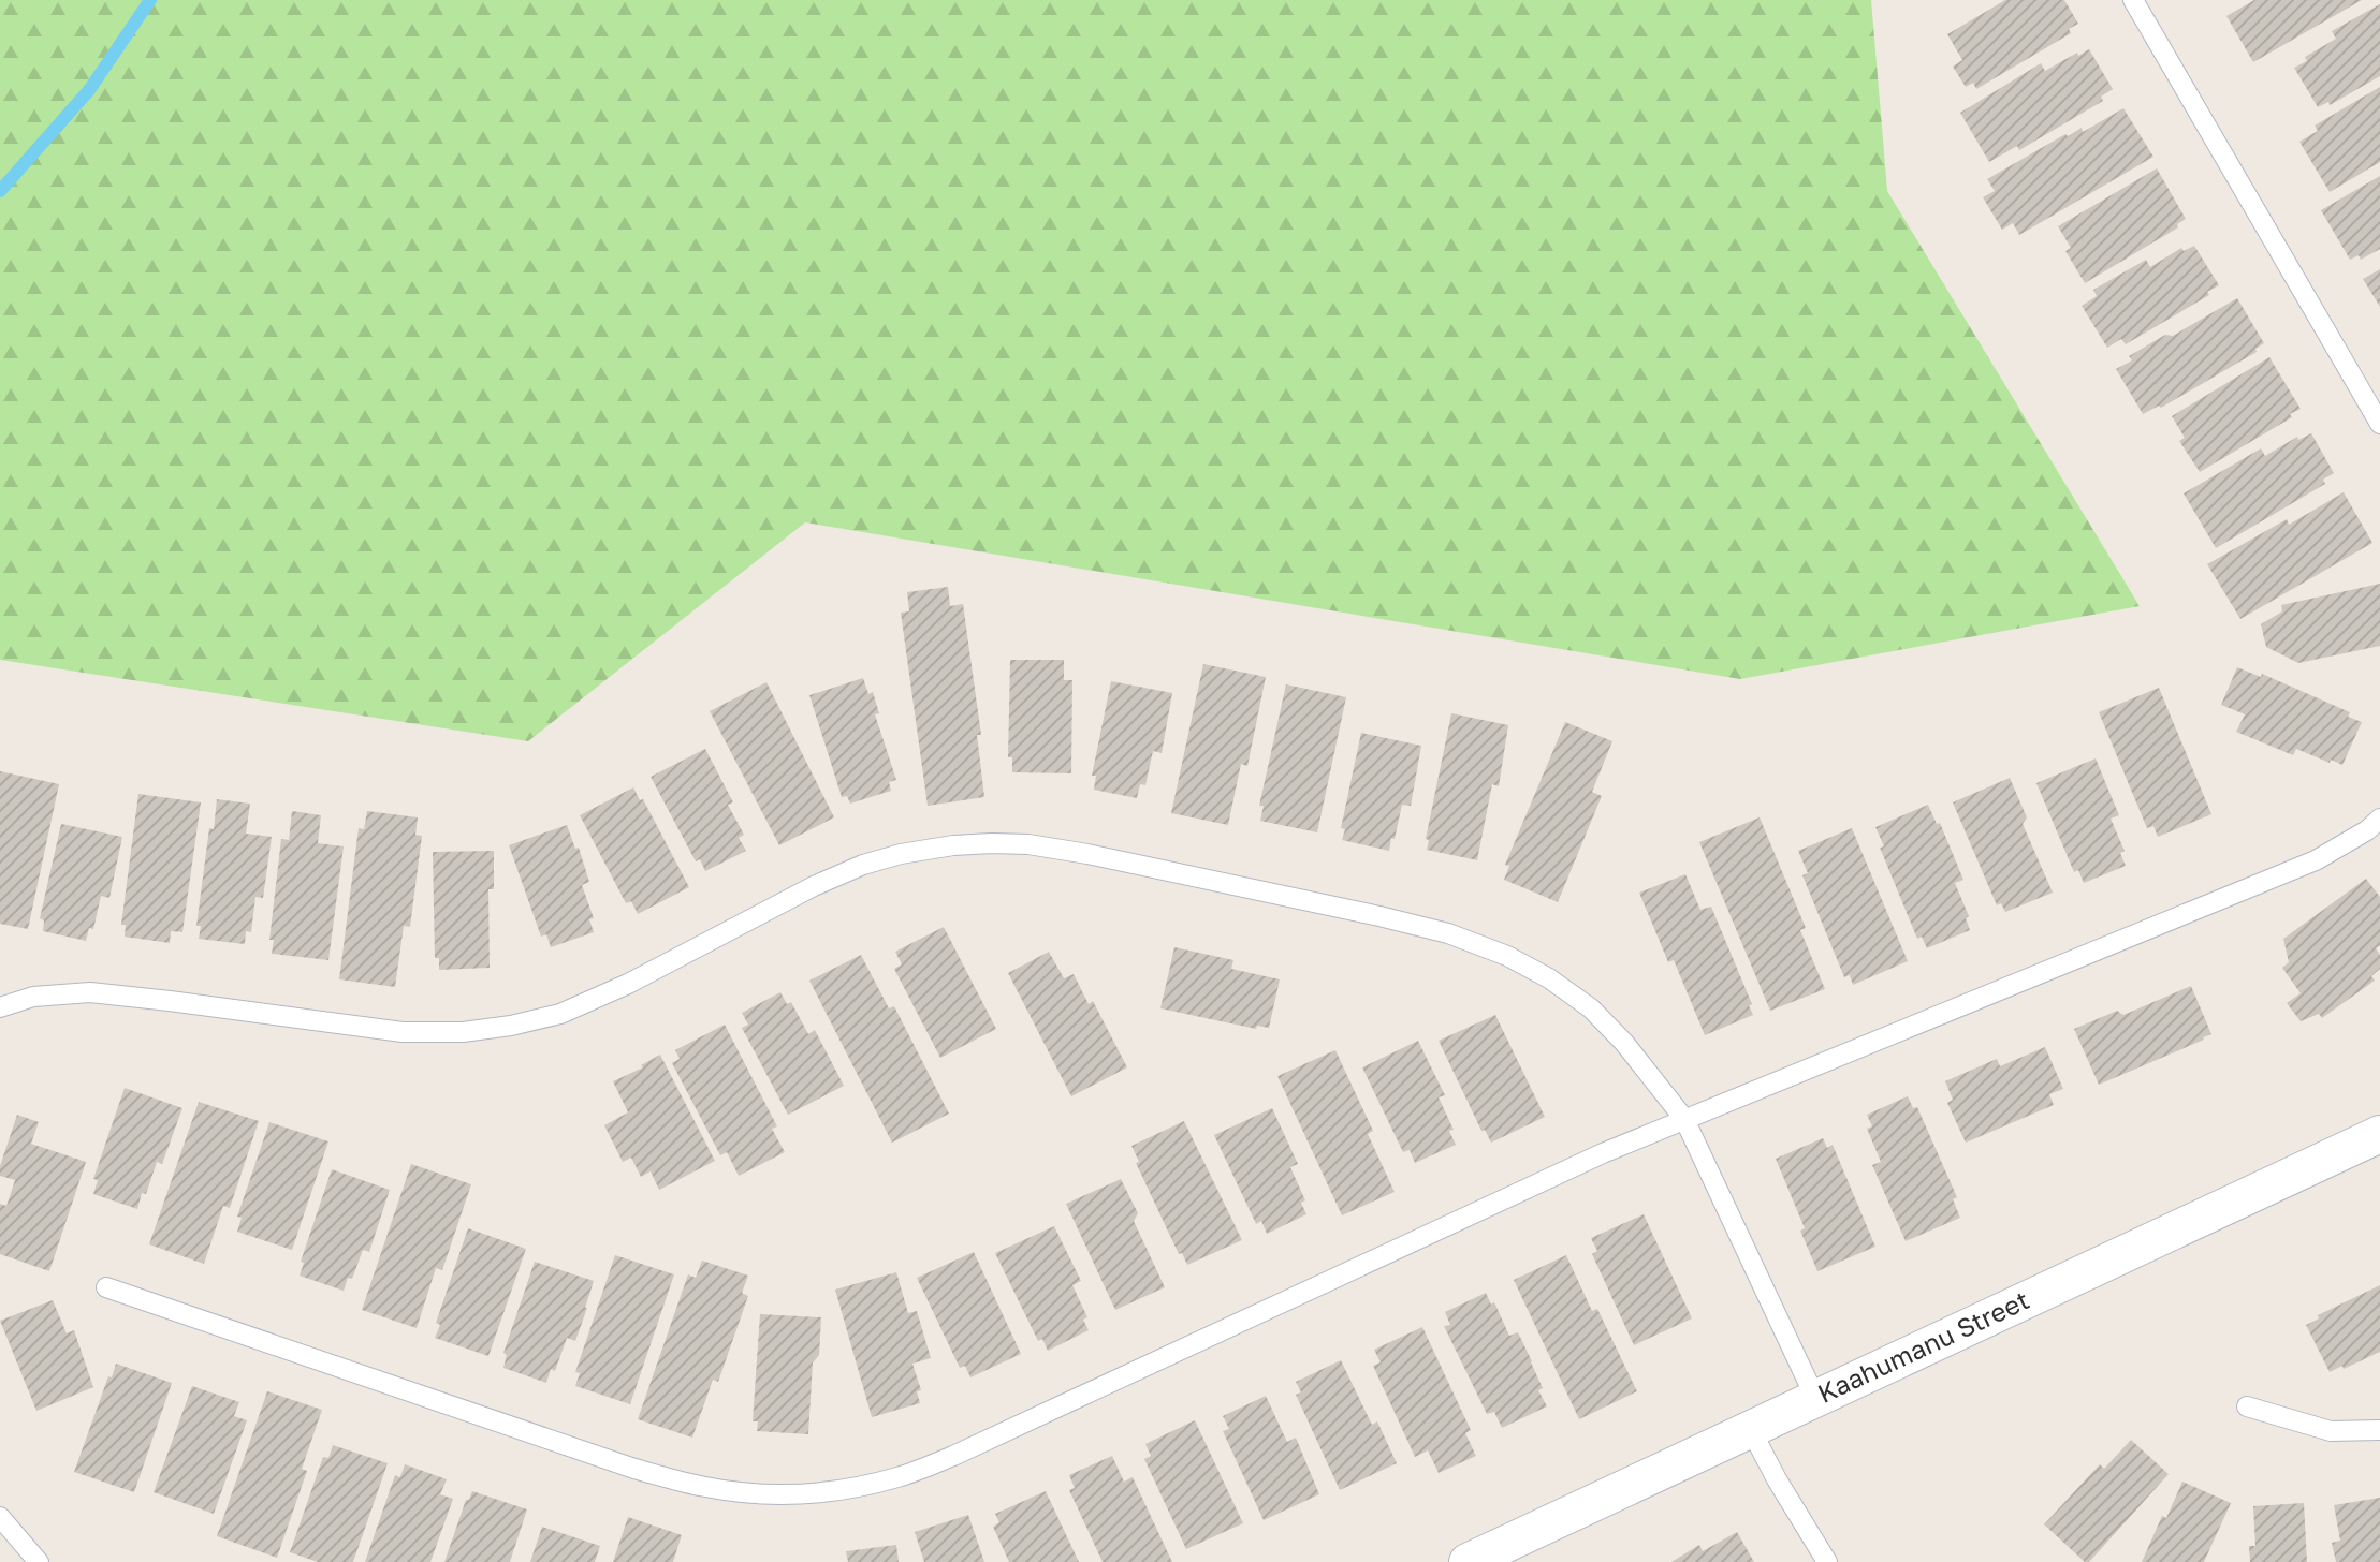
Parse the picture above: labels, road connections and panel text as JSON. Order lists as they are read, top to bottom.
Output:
{
  "streets": {
    "street": ["Kaahumanu Street"]
  }
}
